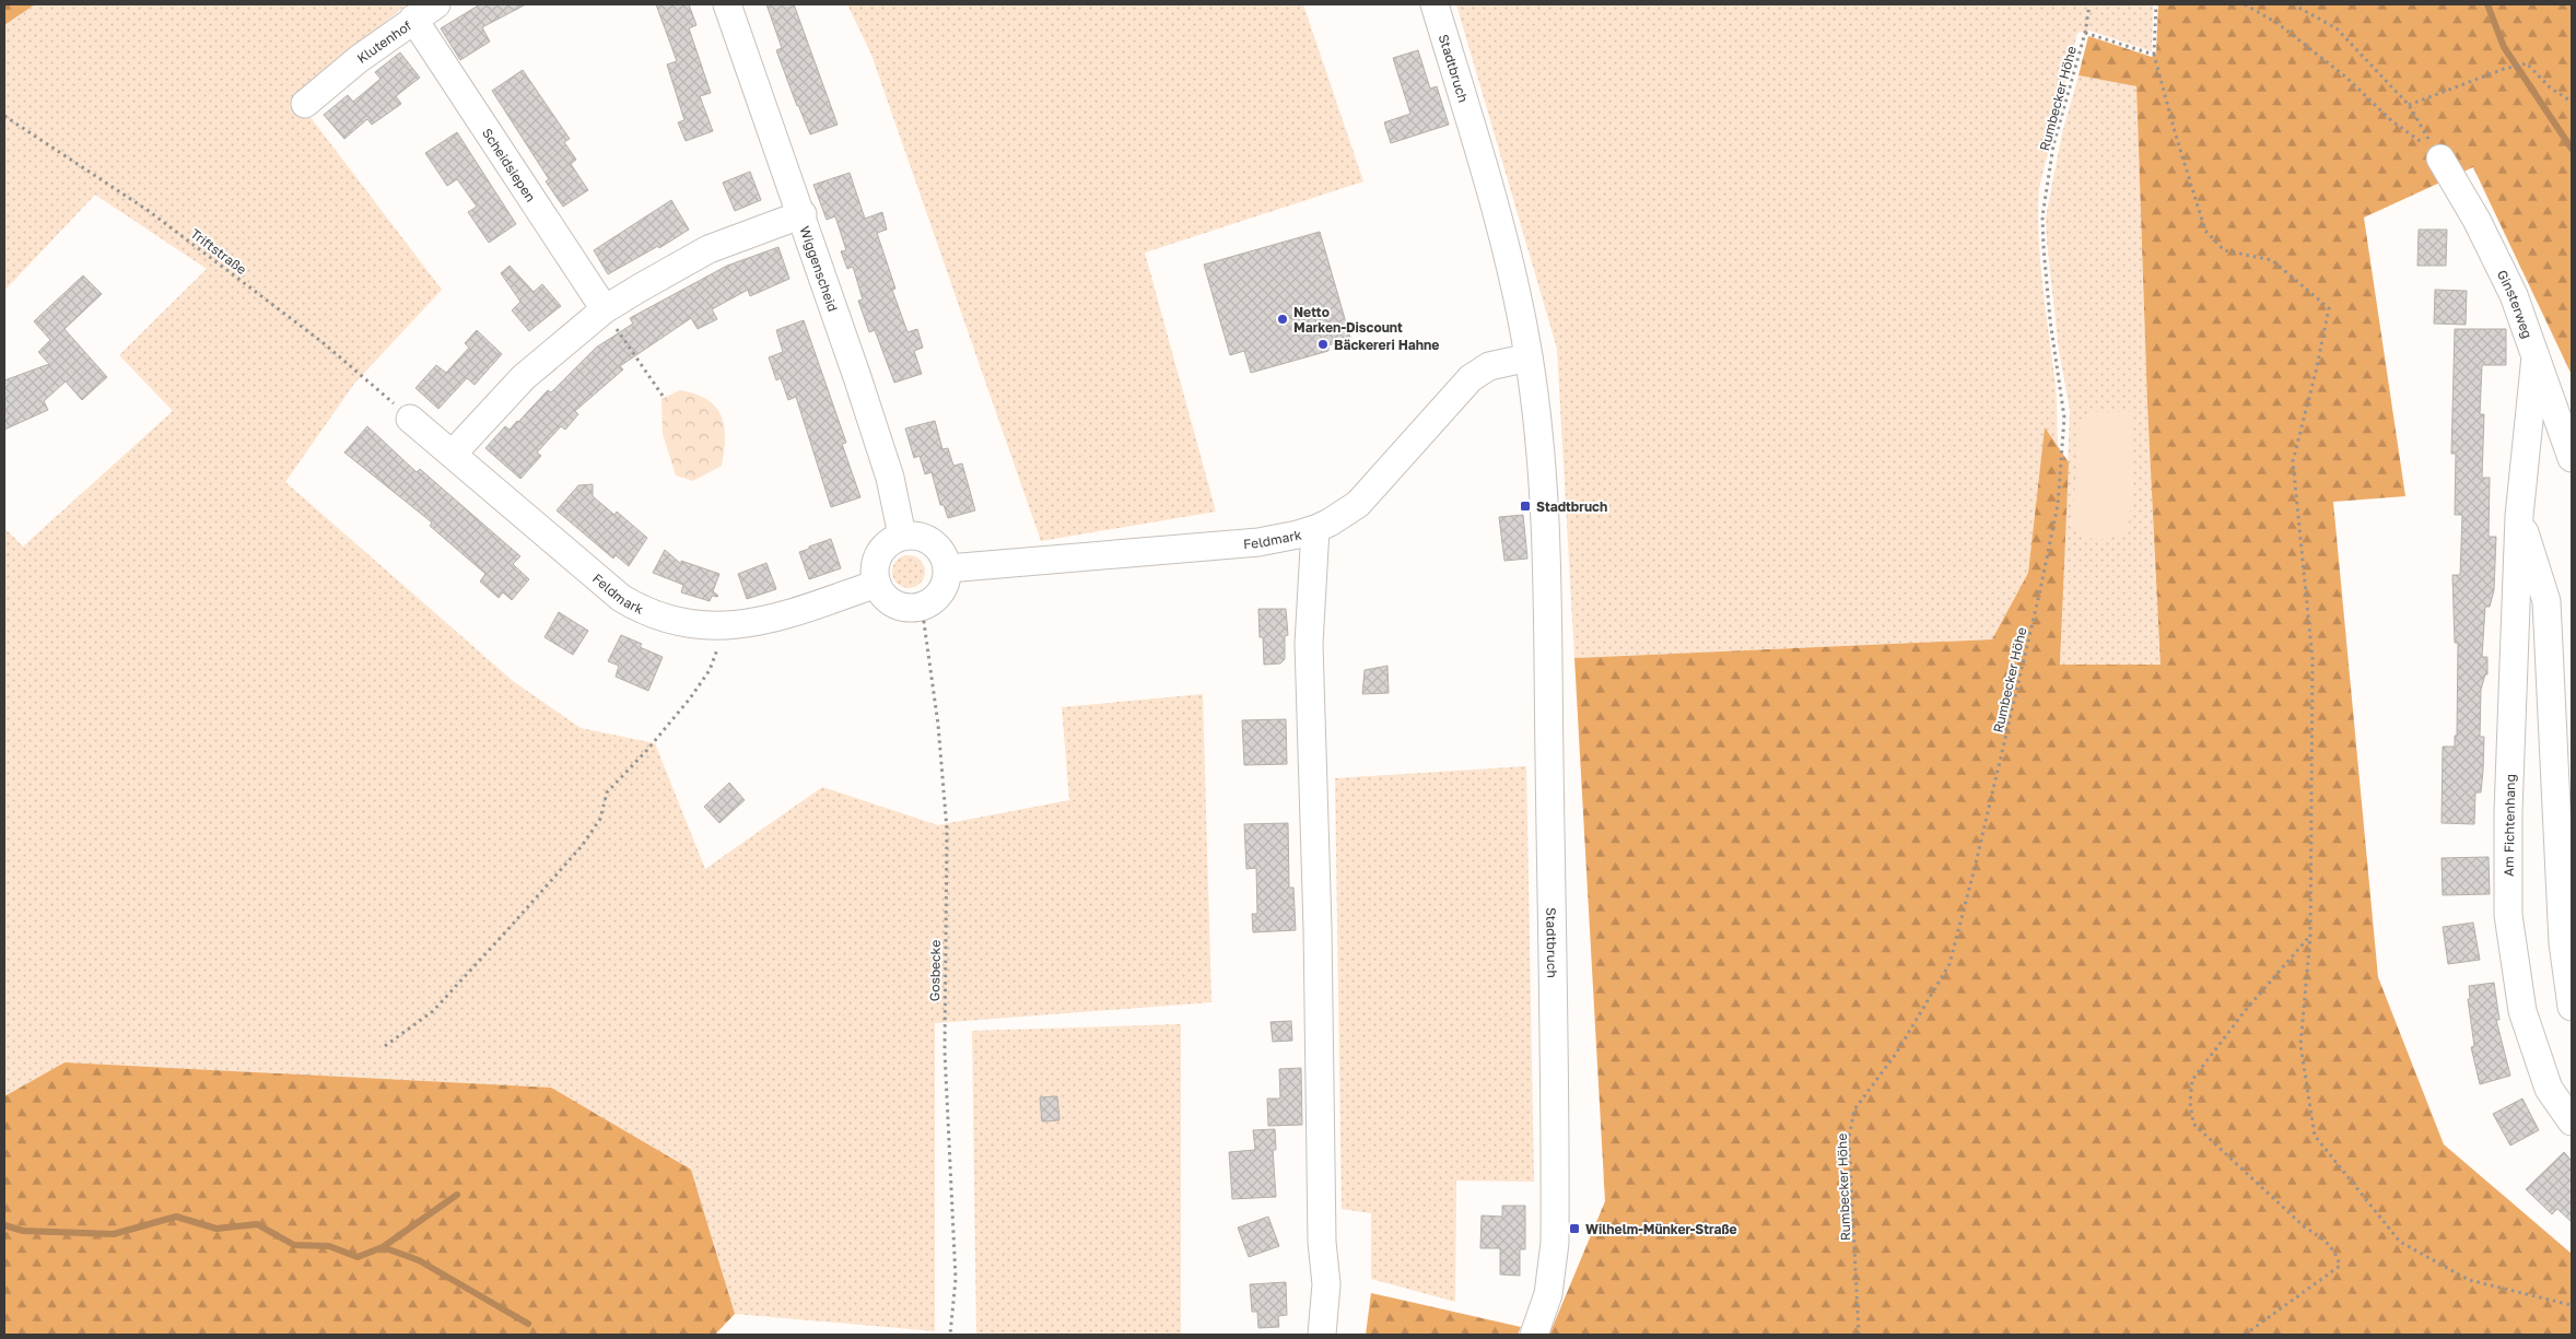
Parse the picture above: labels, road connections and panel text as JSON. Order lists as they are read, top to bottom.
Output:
{
  "streets": {
    "street": [
      "Klutenhof",
      "Stadtbruch",
      "Scheidsiepen",
      "Wiggenscheid",
      "Ginsterweg",
      "Feldmark",
      "Am Fichtenhang"
    ],
    "path": ["Rumbecker Höhe", "Triftstraße", "Gosbecke"]
  },
  "crossings": [
    ["Klutenhof", "Scheidsiepen"],
    ["Stadtbruch", "Feldmark"],
    ["Triftstraße", "Feldmark"],
    ["Wiggenscheid", "Feldmark"],
    ["Wiggenscheid", "Gosbecke"],
    ["Ginsterweg", "Am Fichtenhang"],
    ["Feldmark", "Gosbecke"]
  ],
  "places": {
    "other": ["Netto Marken-Discount", "Bäckereri Hahne"],
    "transit": ["Stadtbruch", "Wilhelm-Münker-Straße"]
  }
}
